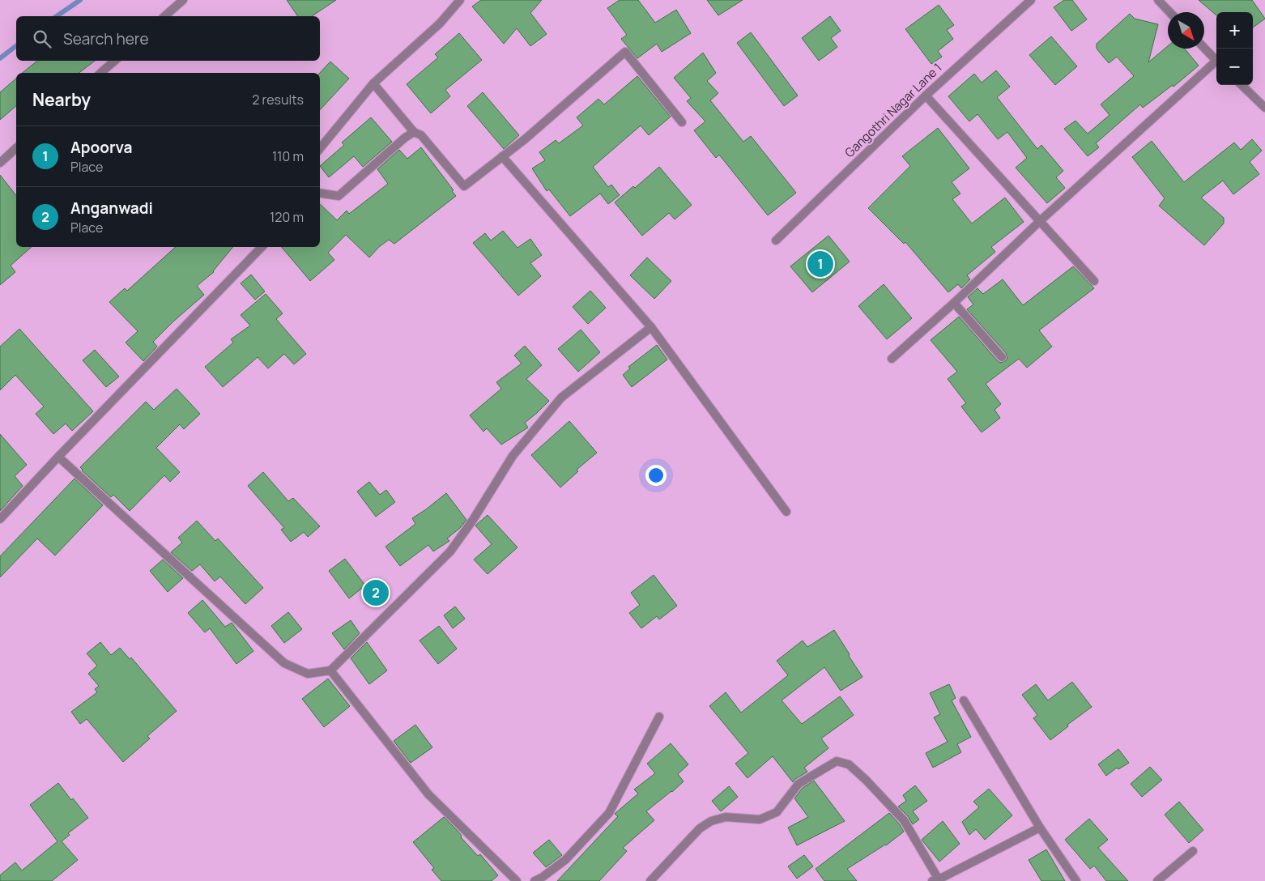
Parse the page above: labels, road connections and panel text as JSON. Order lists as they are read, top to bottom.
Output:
{
  "streets": {
    "street": ["Gangothri Nagar Lane 1"]
  },
  "north": "bottom right",
  "page": {
    "map_buttons": ["+", "−"],
    "search": "Search here",
    "heading": ["Nearby", "2 results"],
    "list": [
      {
        "mark": "1",
        "name": "Apoorva",
        "note": "Place",
        "value": "110 m"
      },
      {
        "mark": "2",
        "name": "Anganwadi",
        "note": "Place",
        "value": "120 m"
      }
    ],
    "pins": ["1", "2"]
  }
}
